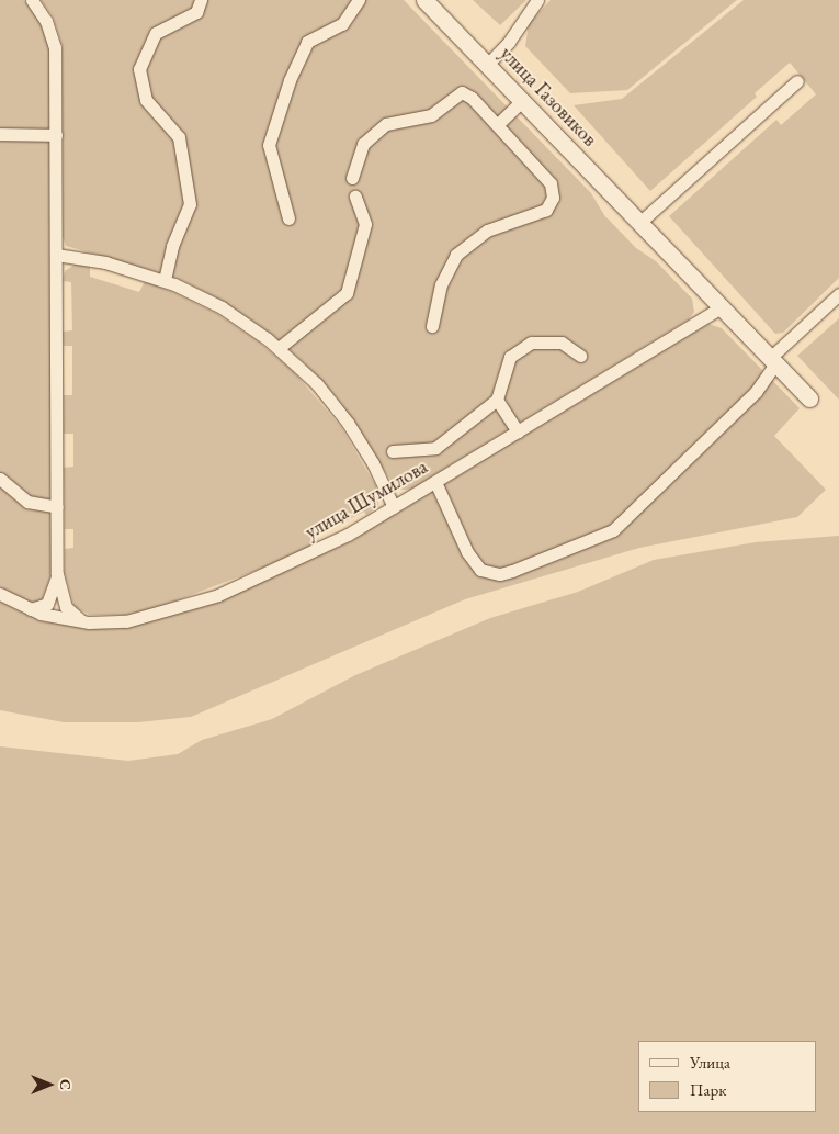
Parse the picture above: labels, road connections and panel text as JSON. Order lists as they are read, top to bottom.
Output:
{
  "streets": {
    "street": ["улица Газовиков", "улица Шумилова"]
  },
  "crossings": [
    ["улица Газовиков", "улица Шумилова"]
  ],
  "legend": ["Улица", "Парк"],
  "north": "right"
}
